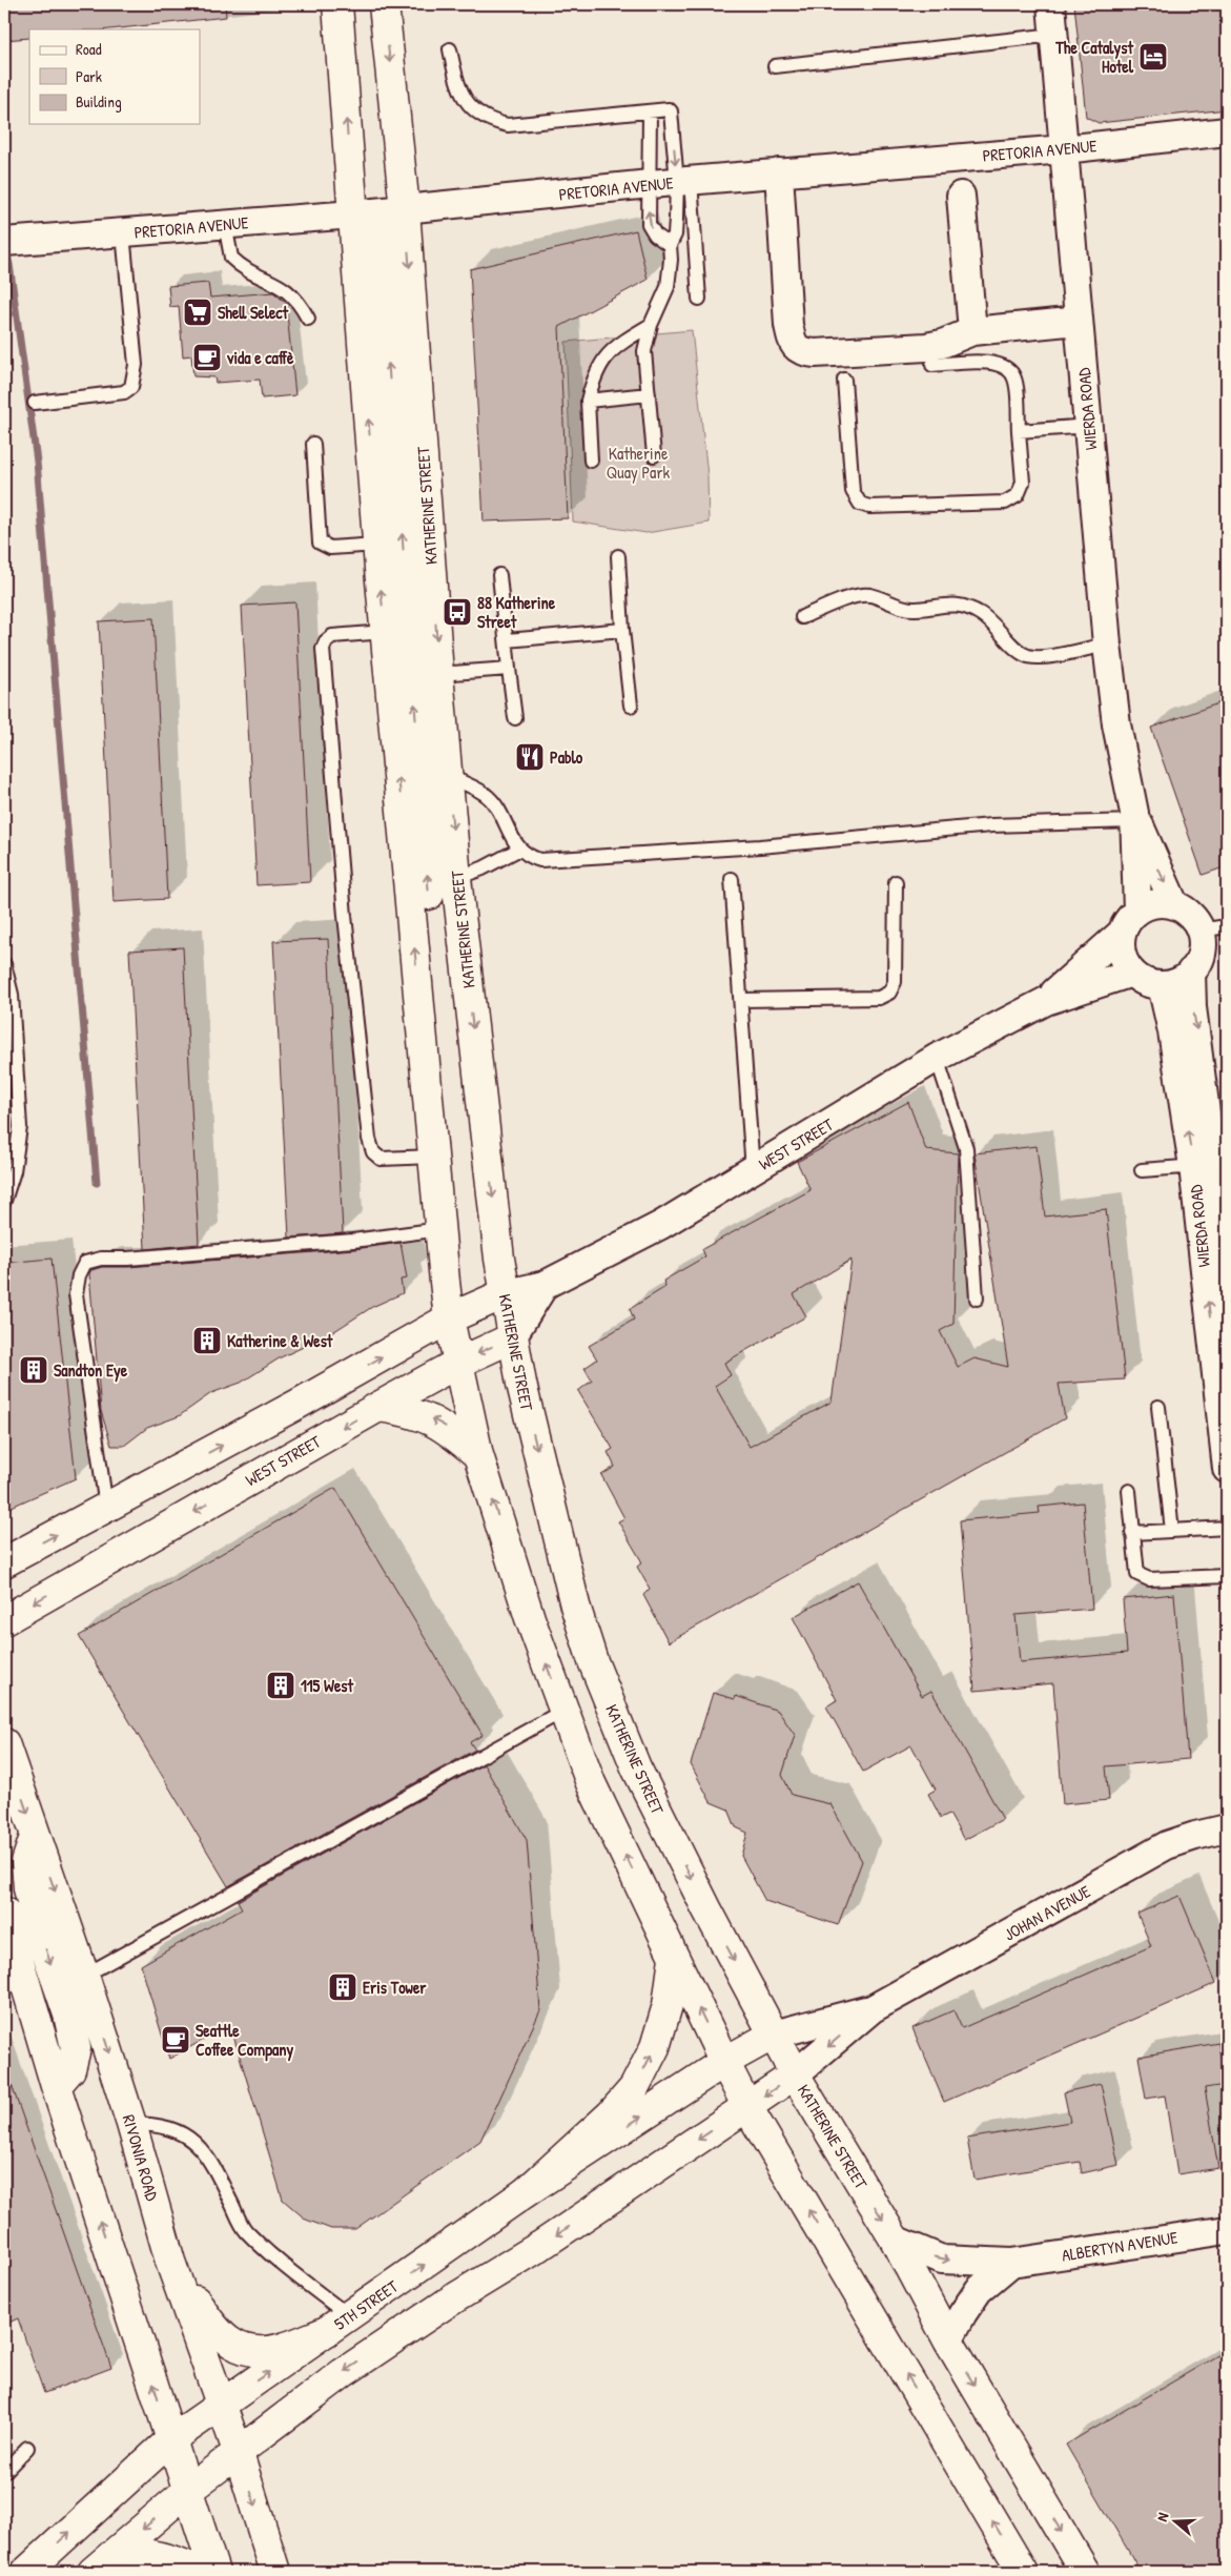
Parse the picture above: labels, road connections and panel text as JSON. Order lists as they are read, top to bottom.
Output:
{
  "streets": {
    "main road": [
      "KATHERINE STREET",
      "WEST STREET",
      "RIVONIA ROAD",
      "5TH STREET"
    ],
    "street": [
      "PRETORIA AVENUE",
      "WIERDA ROAD",
      "JOHAN AVENUE",
      "ALBERTYN AVENUE"
    ]
  },
  "crossings": [
    ["PRETORIA AVENUE", "WIERDA ROAD"],
    ["PRETORIA AVENUE", "KATHERINE STREET"],
    ["WIERDA ROAD", "WEST STREET"],
    ["KATHERINE STREET", "WEST STREET"],
    ["KATHERINE STREET", "JOHAN AVENUE"],
    ["KATHERINE STREET", "ALBERTYN AVENUE"],
    ["KATHERINE STREET", "5TH STREET"],
    ["JOHAN AVENUE", "5TH STREET"],
    ["RIVONIA ROAD", "5TH STREET"]
  ],
  "one_way": ["ALBERTYN AVENUE"],
  "parks": ["Katherine Quay Park"],
  "places": {
    "hotel": ["The Catalyst Hotel"],
    "supermarket": ["Shell Select"],
    "cafe": ["vida e caffè", "Seattle Coffee Company"],
    "bus stop": ["88 Katherine Street"],
    "restaurant": ["Pablo"],
    "building": [
      "Katherine & West",
      "Sandton Eye",
      "115 West",
      "Eris Tower"
    ]
  },
  "legend": ["Road", "Park", "Building"],
  "north": "left"
}
